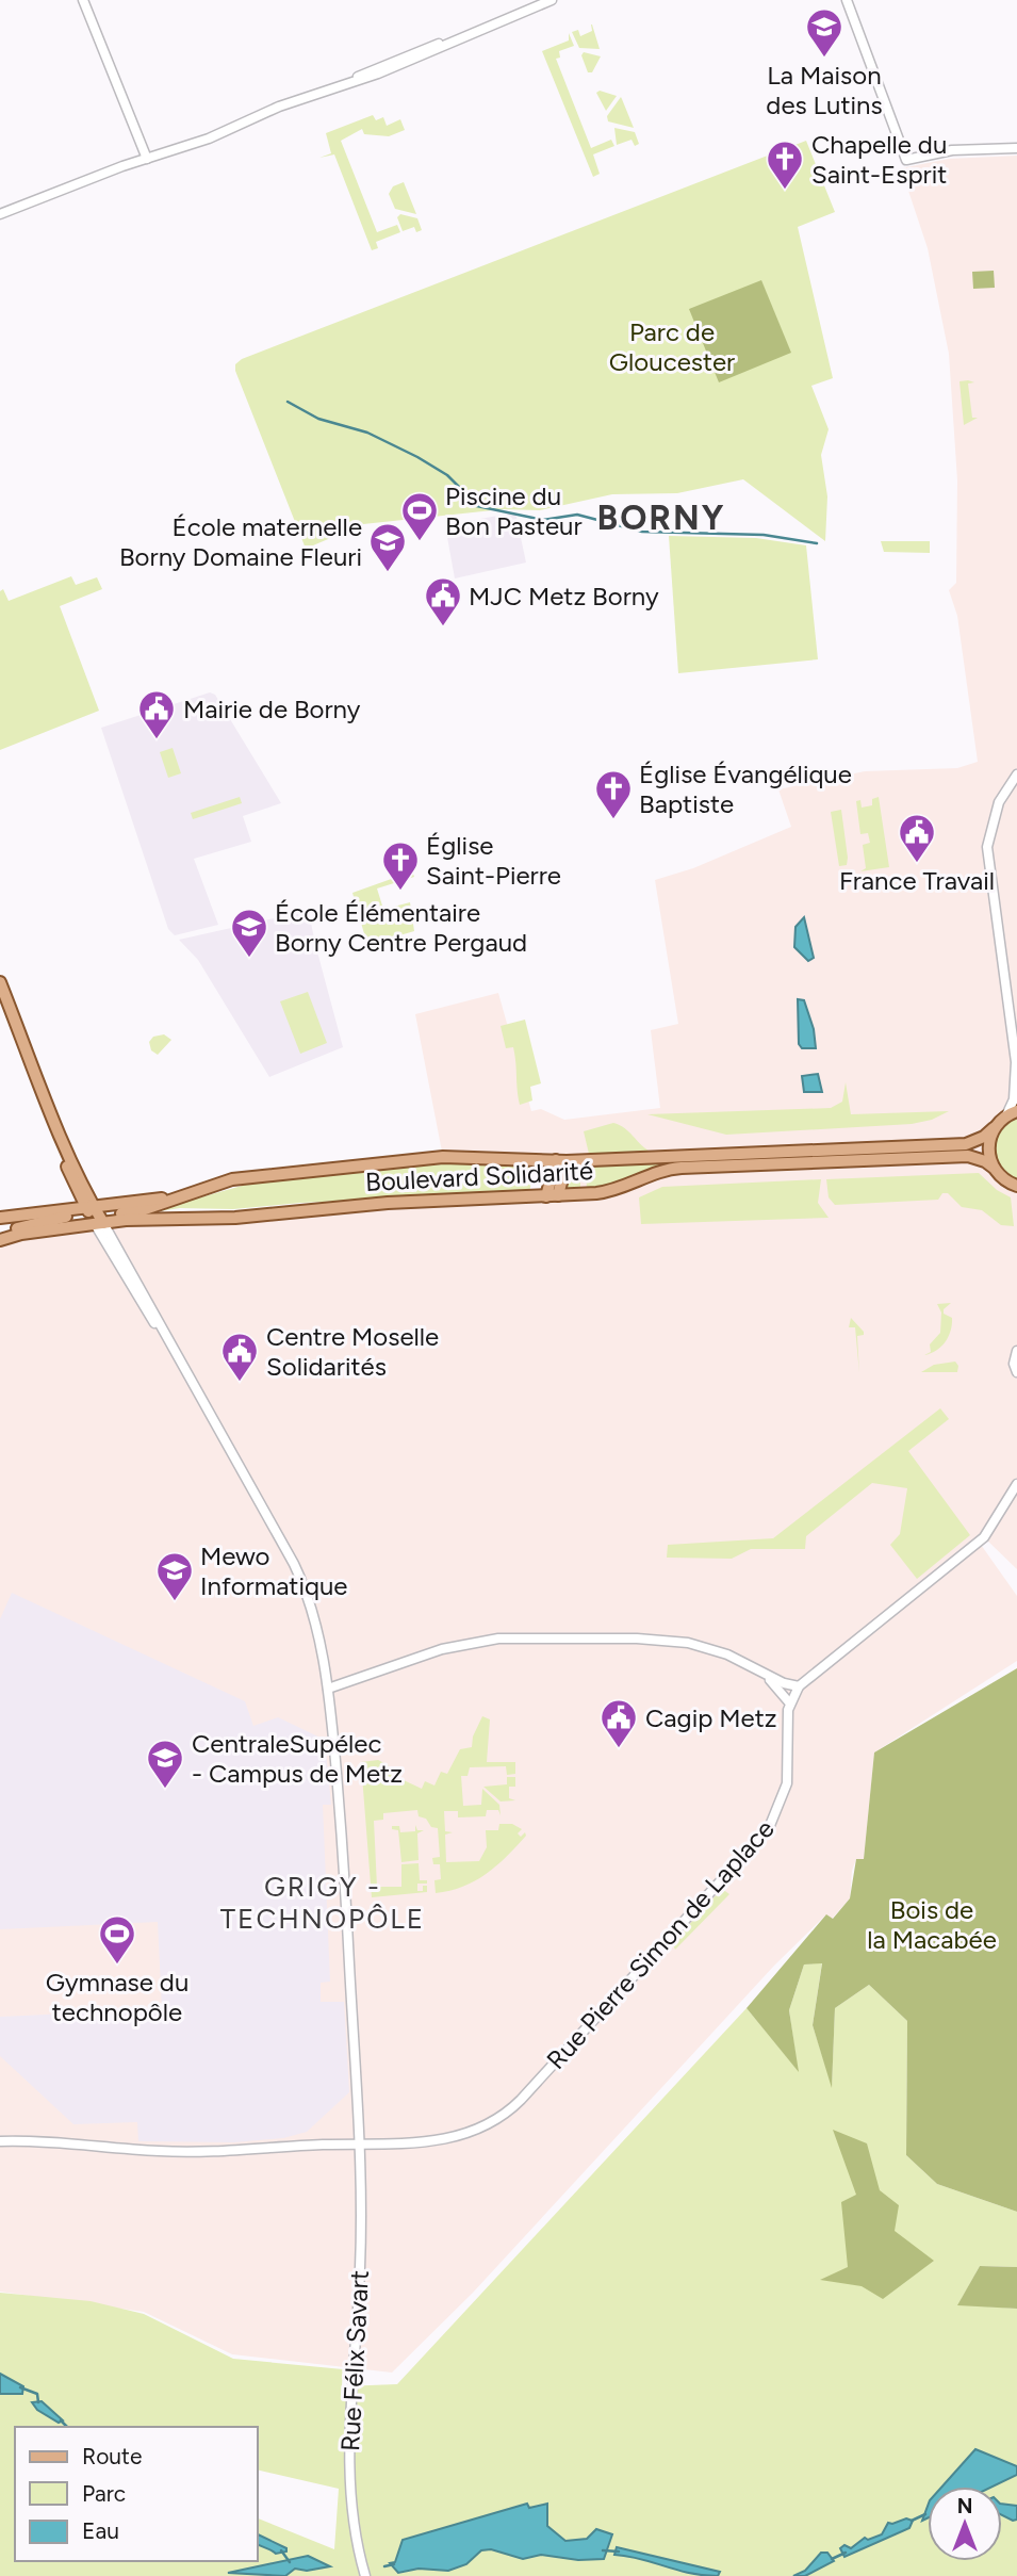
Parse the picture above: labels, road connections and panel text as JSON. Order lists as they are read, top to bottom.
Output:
{
  "streets": {
    "main road": ["Boulevard Solidarité"],
    "street": ["Rue Pierre Simon de Laplace", "Rue Félix Savart"]
  },
  "crossings": [
    ["Boulevard Solidarité", "Rue Félix Savart"],
    ["Rue Pierre Simon de Laplace", "Rue Félix Savart"]
  ],
  "districts": ["BORNY", "GRIGY - TECHNOPÔLE"],
  "parks": ["Parc de Gloucester", "Bois de la Macabée"],
  "places": {
    "school or university": [
      "La Maison des Lutins",
      "École maternelle Borny Domaine Fleuri",
      "École Élémentaire Borny Centre Pergaud",
      "Mewo Informatique",
      "CentraleSupélec - Campus de Metz"
    ],
    "church": ["Chapelle du Saint-Esprit", "Église Évangélique Baptiste", "Église Saint-Pierre"],
    "sports": ["Piscine du Bon Pasteur", "Gymnase du technopôle"],
    "public building": [
      "MJC Metz Borny",
      "Mairie de Borny",
      "France Travail",
      "Centre Moselle Solidarités",
      "Cagip Metz"
    ]
  },
  "legend": ["Route", "Parc", "Eau"],
  "north": "top"
}
